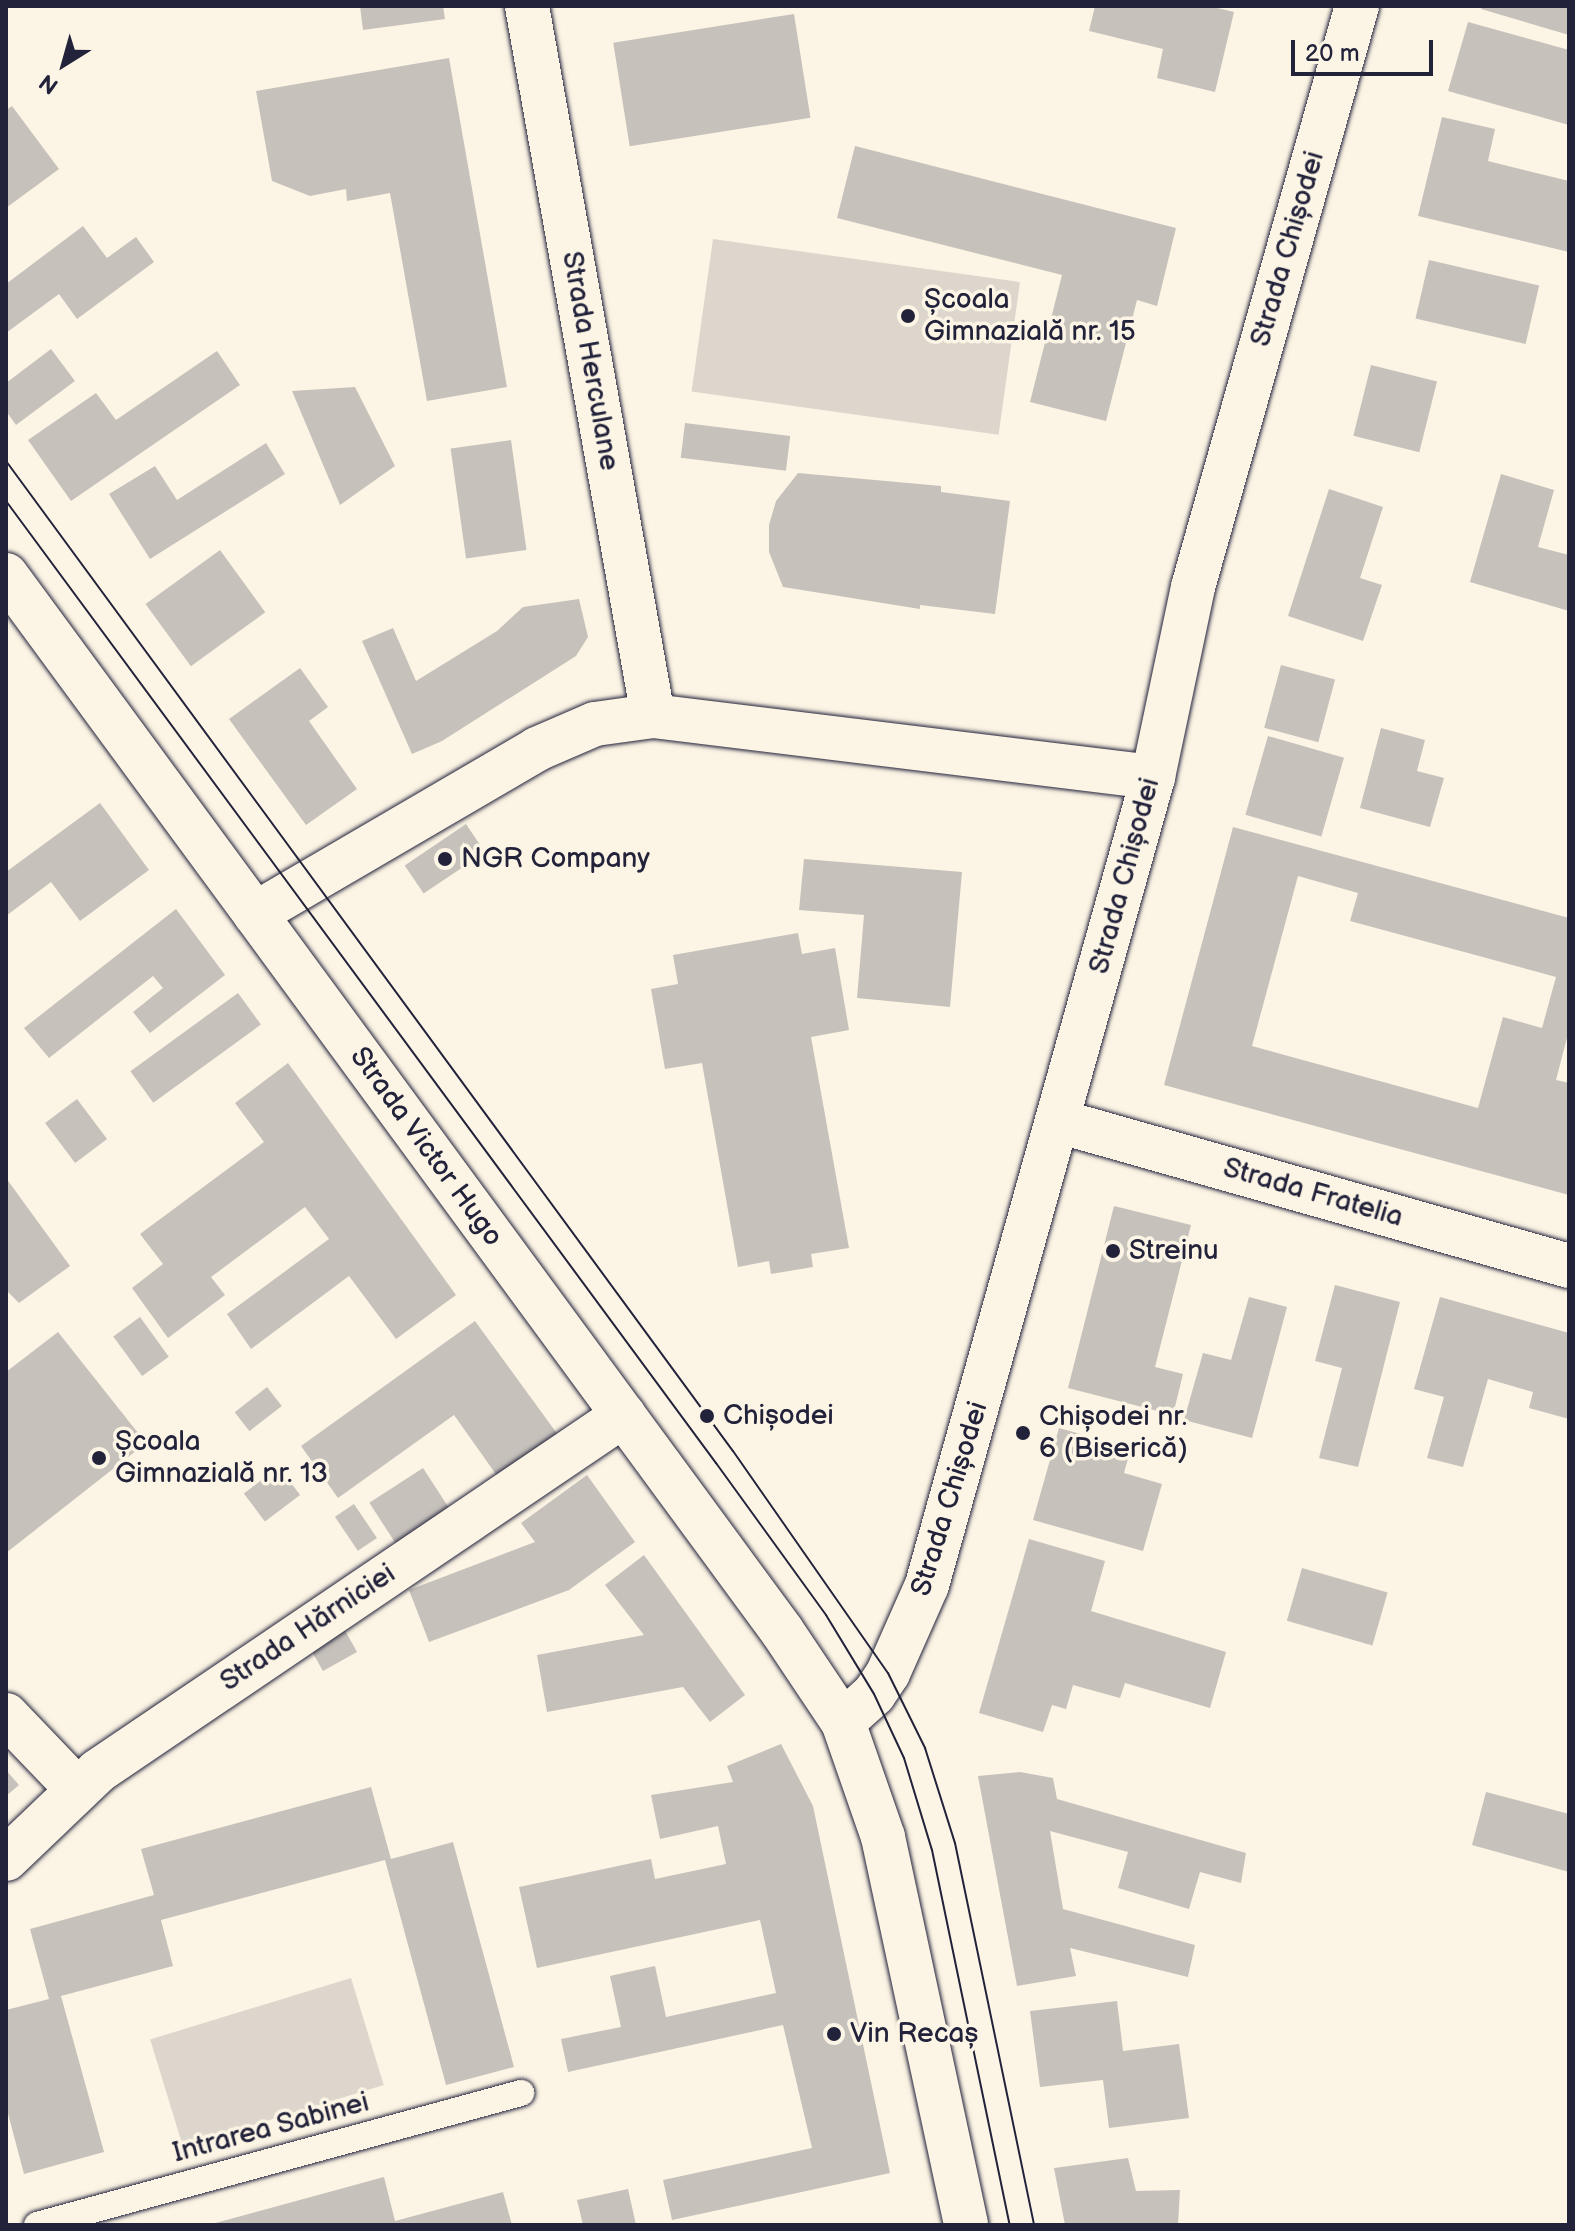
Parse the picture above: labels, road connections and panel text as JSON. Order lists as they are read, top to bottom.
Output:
{
  "streets": {
    "street": [
      "Strada Chișodei",
      "Strada Herculane",
      "Strada Victor Hugo",
      "Strada Fratelia",
      "Strada Hărniciei"
    ],
    "lane": ["Intrarea Sabinei"]
  },
  "crossings": [
    ["Strada Chișodei", "Strada Victor Hugo"],
    ["Strada Chișodei", "Strada Fratelia"],
    ["Strada Victor Hugo", "Strada Hărniciei"]
  ],
  "places": [
    "Școala Gimnazială nr. 15",
    "NGR Company",
    "Streinu",
    "Chișodei",
    "Chișodei nr. 6 (Biserică)",
    "Școala Gimnazială nr. 13",
    "Vin Recaș"
  ],
  "scale_bar": "20 m",
  "north": "bottom left"
}
